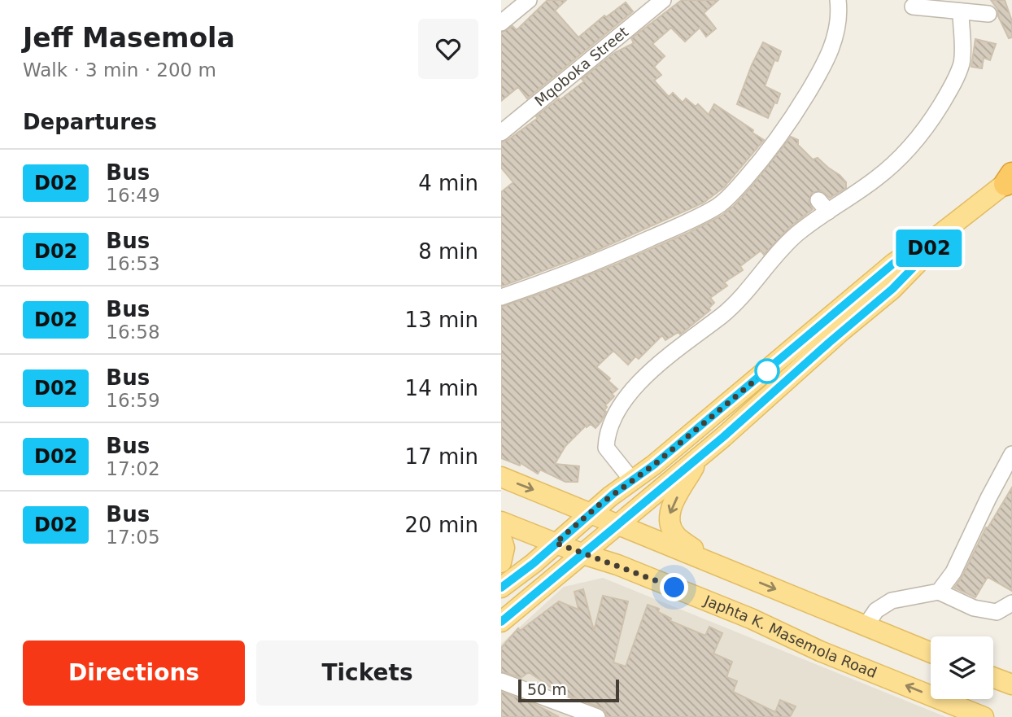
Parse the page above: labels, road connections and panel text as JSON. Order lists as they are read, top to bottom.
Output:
{
  "streets": {
    "main road": ["Japhta K. Masemola Road"],
    "street": ["Mqoboka Street"]
  },
  "lines": ["bus line D02"],
  "scale_bar": "50 m",
  "page": {
    "heading": [
      ["Jeff Masemola", "Walk · 3 min · 200 m"],
      "Departures"
    ],
    "on_map": "D02",
    "list": [
      {
        "mark": "D02",
        "name": "Bus",
        "note": "16:49",
        "value": "4 min"
      },
      {
        "mark": "D02",
        "name": "Bus",
        "note": "16:53",
        "value": "8 min"
      },
      {
        "mark": "D02",
        "name": "Bus",
        "note": "16:58",
        "value": "13 min"
      },
      {
        "mark": "D02",
        "name": "Bus",
        "note": "16:59",
        "value": "14 min"
      },
      {
        "mark": "D02",
        "name": "Bus",
        "note": "17:02",
        "value": "17 min"
      },
      {
        "mark": "D02",
        "name": "Bus",
        "note": "17:05",
        "value": "20 min"
      }
    ],
    "buttons": ["Directions", "Tickets"],
    "scale": "50 m"
  }
}
